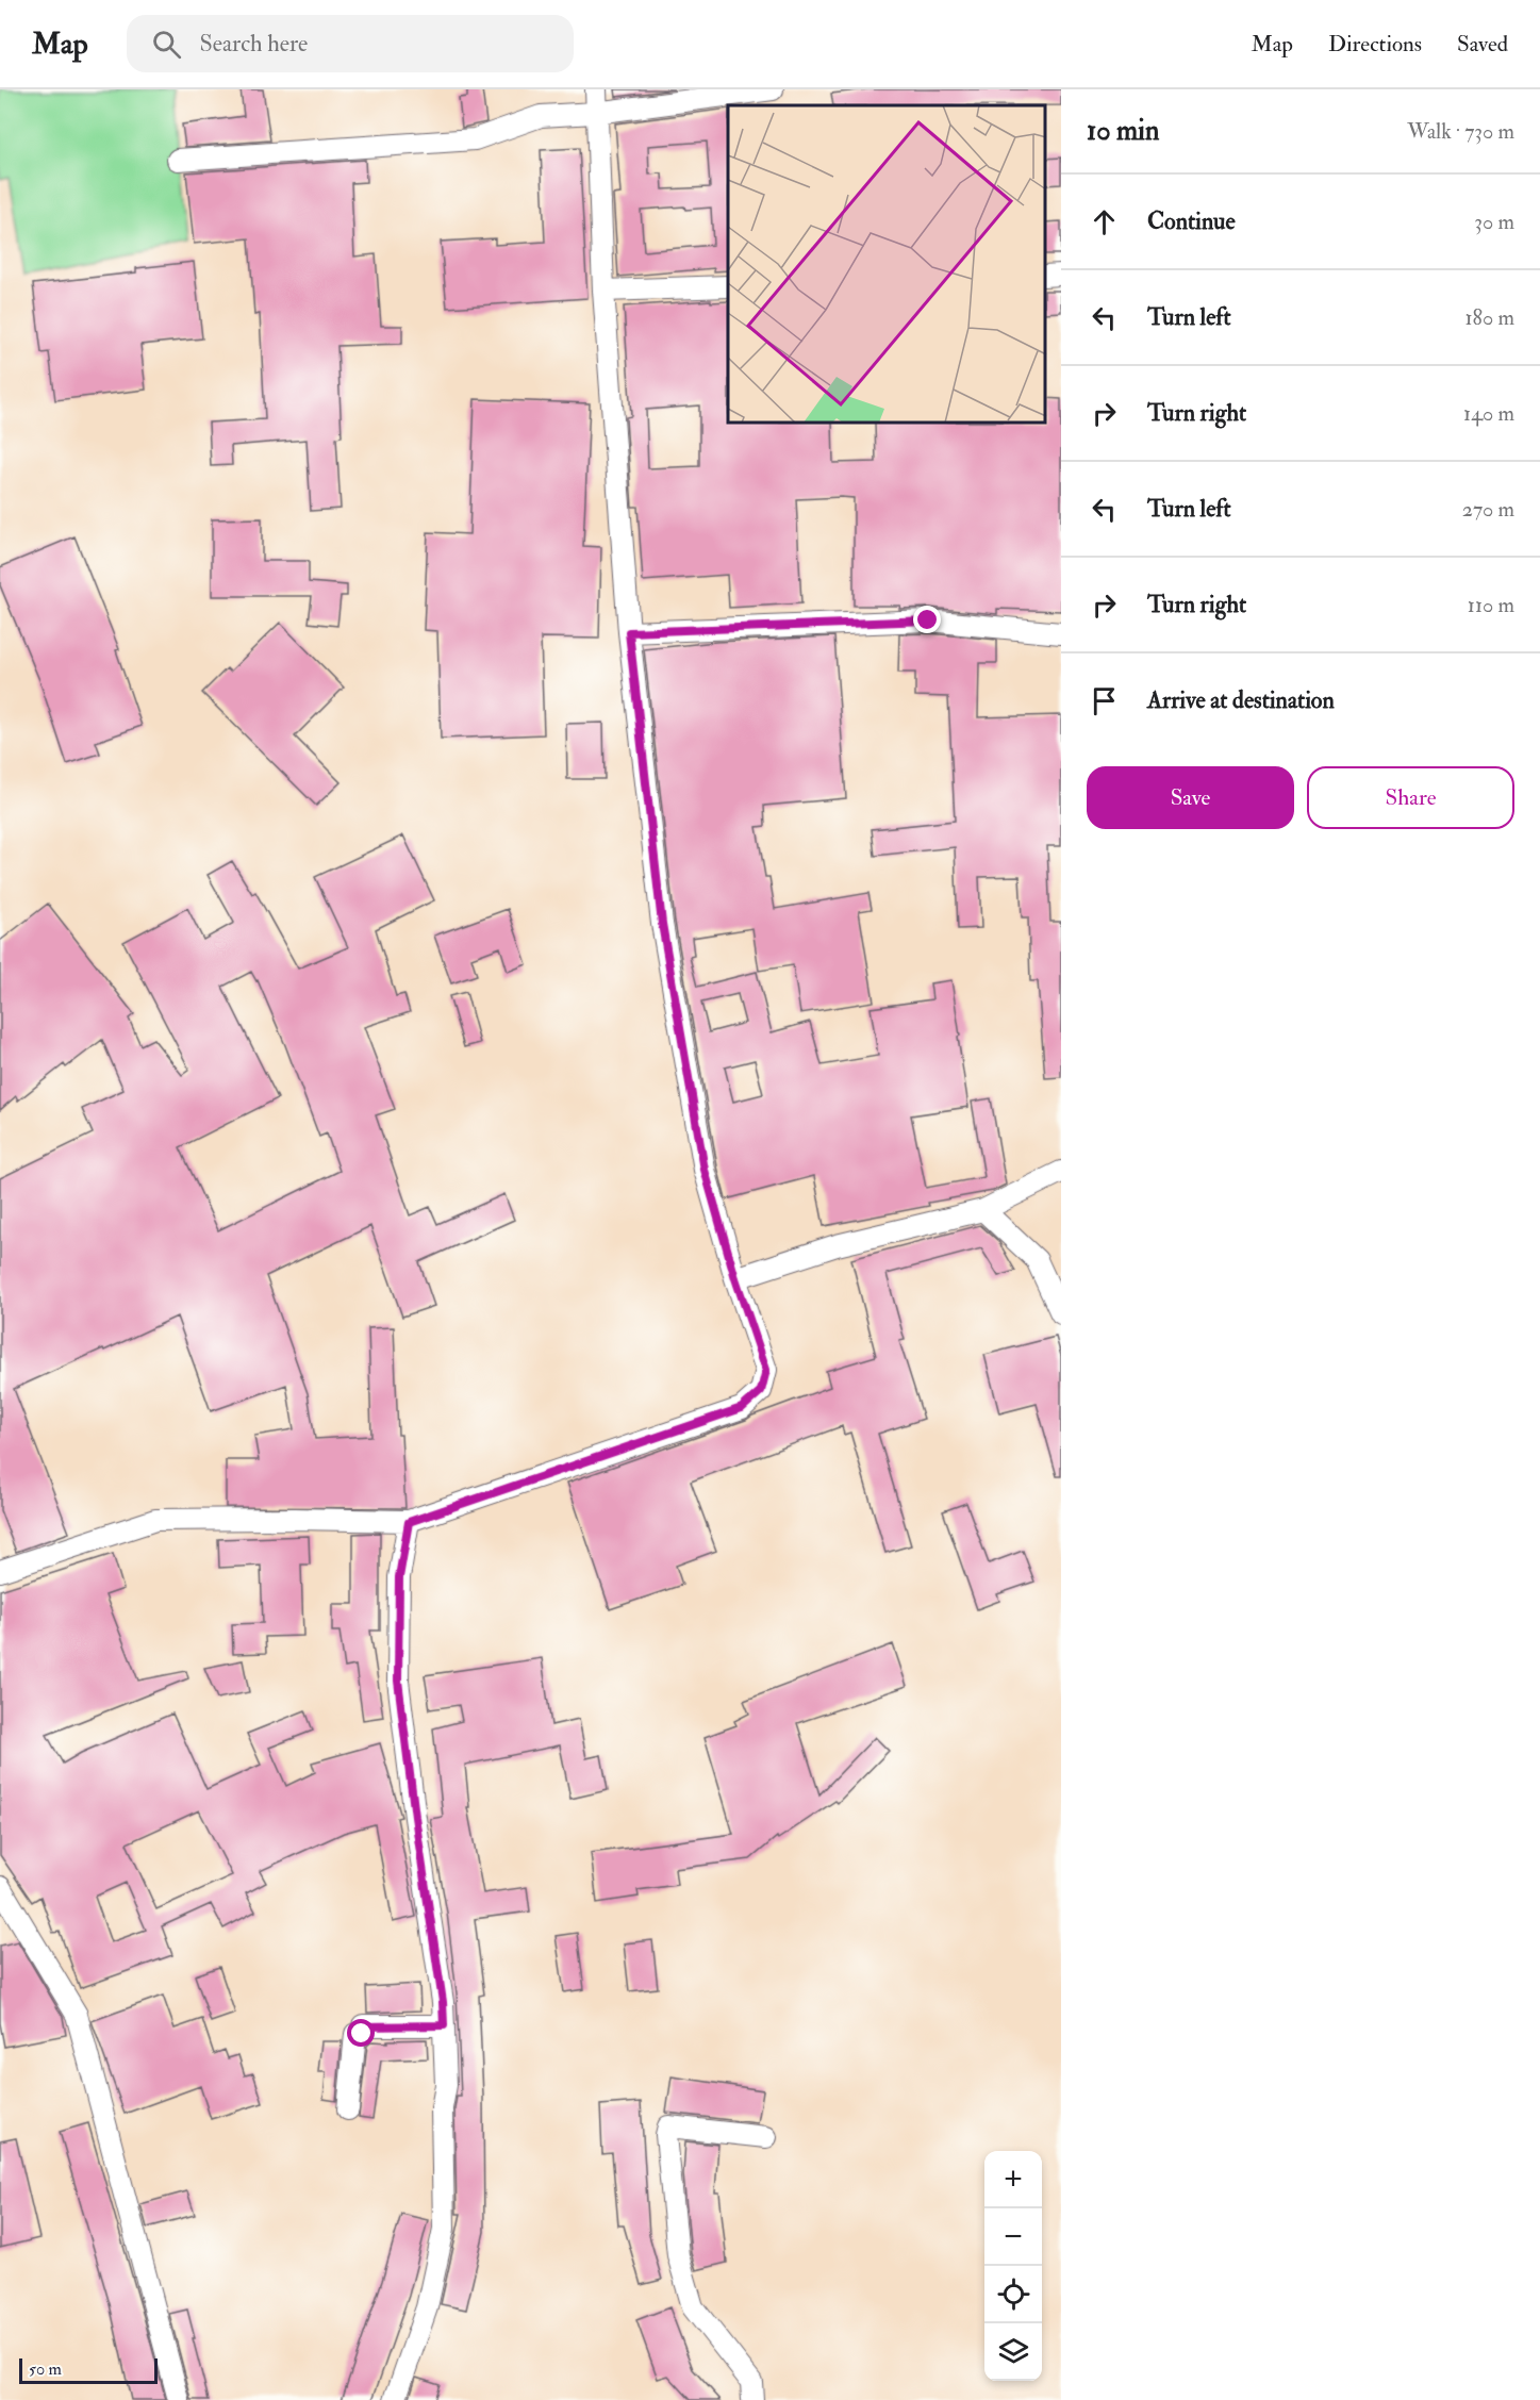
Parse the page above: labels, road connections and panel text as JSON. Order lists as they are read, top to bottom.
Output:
{
  "scale_bar": "50 m",
  "page": {
    "header": "Map",
    "search": "Search here",
    "nav": ["Map", "Directions", "Saved"],
    "heading": ["10 min", "Walk · 730 m"],
    "list": [
      ["Continue", "30 m"],
      ["Turn left", "180 m"],
      ["Turn right", "140 m"],
      ["Turn left", "270 m"],
      ["Turn right", "110 m"],
      "Arrive at destination"
    ],
    "buttons": ["Save", "Share"],
    "map_buttons": ["+", "−"],
    "scale": "50 m"
  }
}
